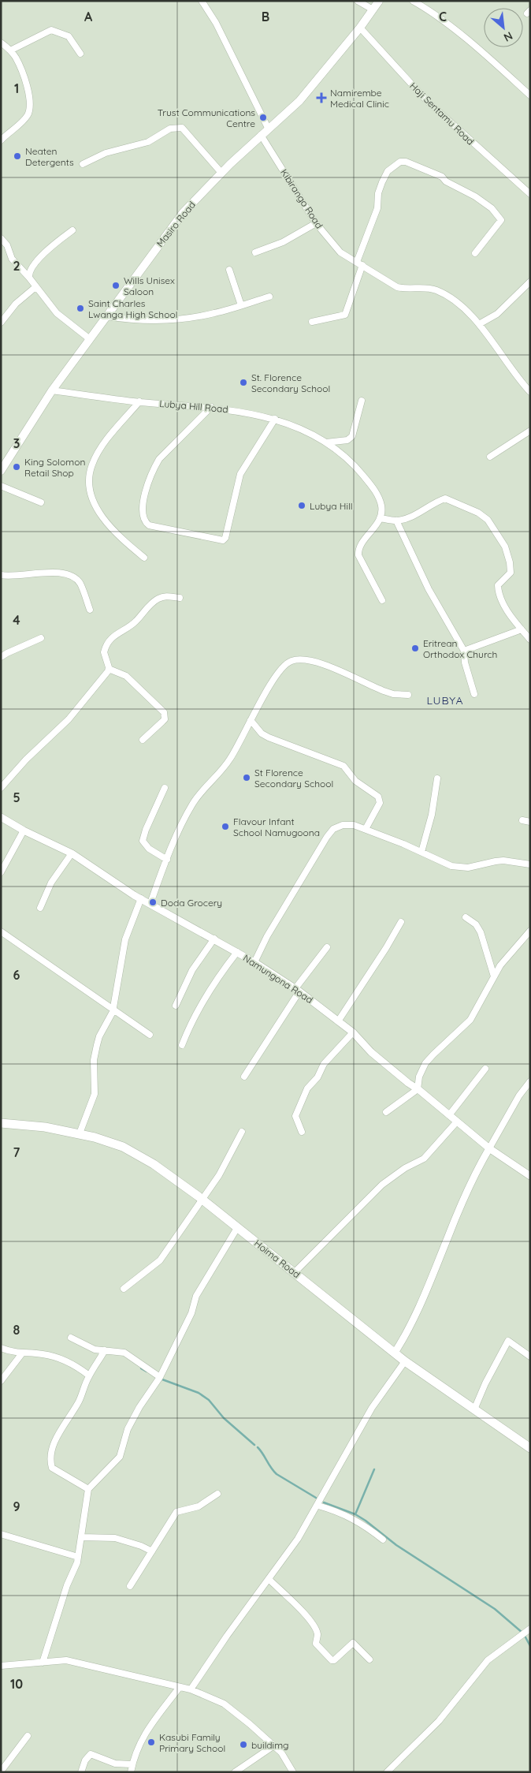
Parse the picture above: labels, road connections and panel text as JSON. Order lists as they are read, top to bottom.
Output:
{
  "streets": {
    "main road": ["Masiro Road", "Hoima Road"],
    "street": [
      "Haji Sentamu Road",
      "Kibirango Road",
      "Lubya Hill Road",
      "Namungona Road"
    ]
  },
  "crossings": [
    ["Haji Sentamu Road", "Masiro Road"],
    ["Kibirango Road", "Masiro Road"],
    ["Masiro Road", "Lubya Hill Road"]
  ],
  "districts": ["LUBYA"],
  "places": {
    "health": ["Namirembe Medical Clinic"],
    "other": [
      "Trust Communications Centre",
      "Neaten Detergents",
      "Wills Unisex Saloon",
      "Saint Charles Lwanga High School",
      "St. Florence Secondary School",
      "King Solomon Retail Shop",
      "Lubya Hill",
      "Eritrean Orthodox Church",
      "St Florence Secondary School",
      "Flavour Infant School Namugoona",
      "Doda Grocery",
      "Kasubi Family Primary School",
      "buildimg"
    ]
  },
  "north": "bottom right",
  "grid": {
    "columns": ["A", "B", "C"],
    "rows": [
      "1",
      "2",
      "3",
      "4",
      "5",
      "6",
      "7",
      "8",
      "9",
      "10"
    ]
  }
}
